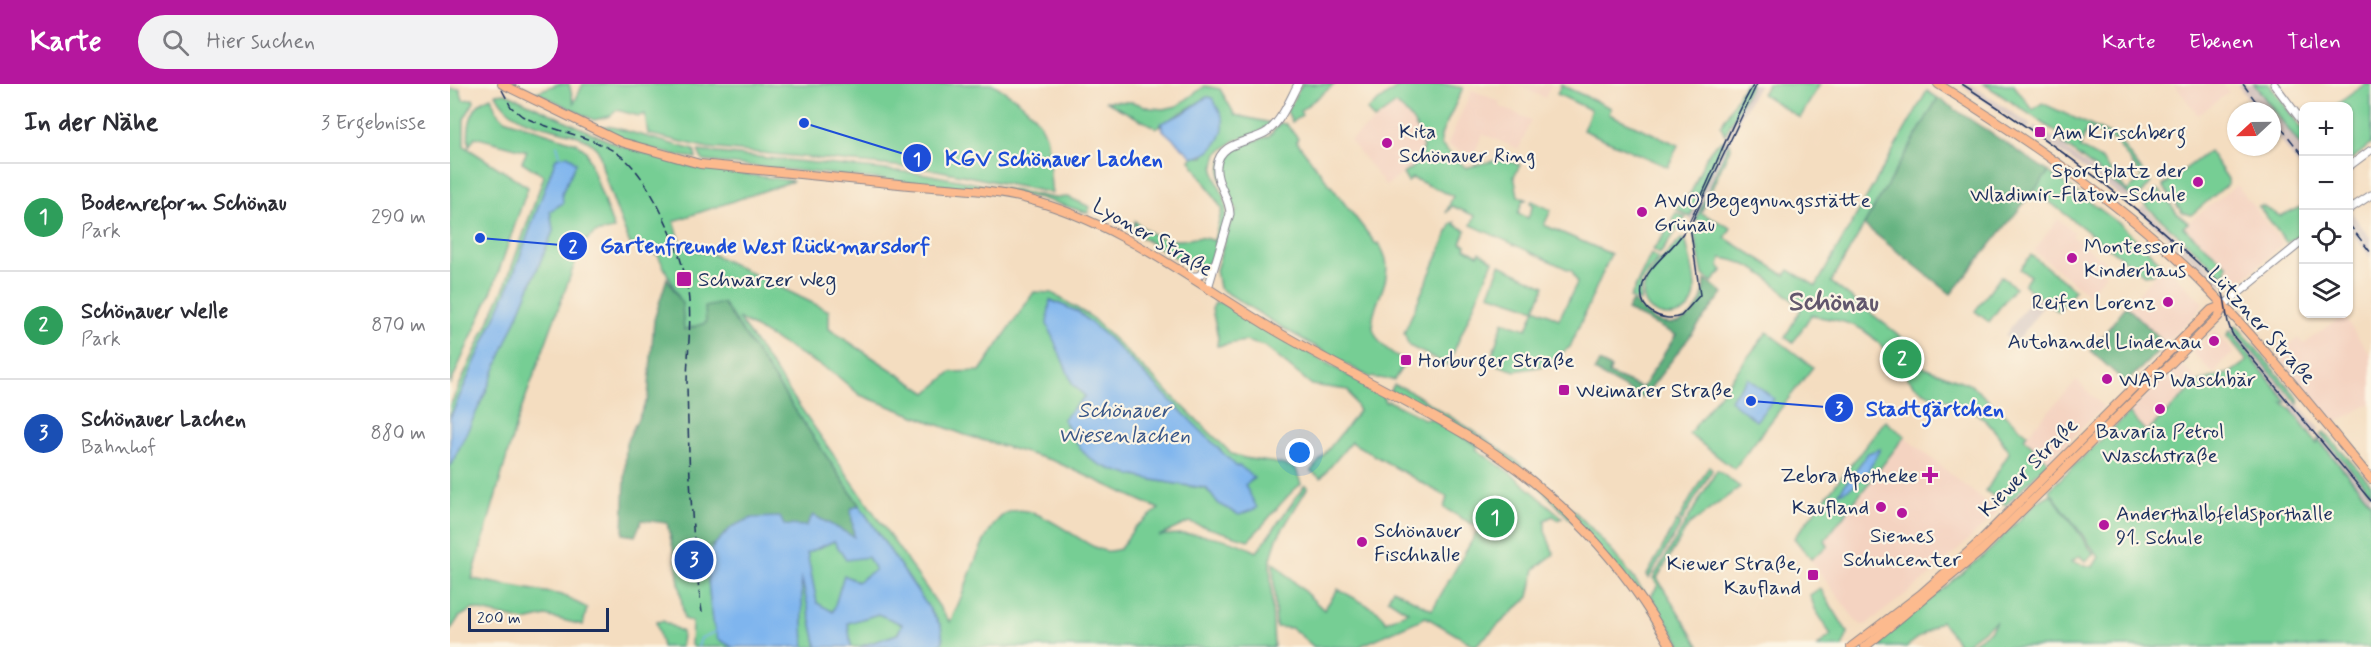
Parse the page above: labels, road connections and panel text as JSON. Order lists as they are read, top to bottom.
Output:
{
  "streets": {
    "main road": ["Lyoner Straße", "Lützner Straße", "Kiewer Straße"]
  },
  "crossings": [
    ["Lützner Straße", "Kiewer Straße"]
  ],
  "districts": ["Schönau"],
  "water": ["Schönauer Wiesenlachen"],
  "places": {
    "other": [
      "KGV Schönauer Lachen",
      "Kita Schönauer Ring",
      "Sportplatz der Wladimir-Flatow-Schule",
      "AWO Begegnungsstätte Grünau",
      "Gartenfreunde West Rückmarsdorf",
      "Montessori Kinderhaus",
      "Reifen Lorenz",
      "Autohandel Lindenau",
      "WAP Waschbär",
      "Stadtgärtchen",
      "Bavaria Petrol Waschstraße",
      "Kaufland",
      "Siemes Schuhcenter",
      "Anderthalbfeldsporthalle 91. Schule",
      "Schönauer Fischhalle"
    ],
    "transit": [
      "Am Kirschberg",
      "Schwarzer Weg",
      "Horburger Straße",
      "Weimarer Straße",
      "Kiewer Straße, Kaufland"
    ],
    "health": ["Zebra Apotheke"]
  },
  "scale_bar": "200 m",
  "north": "left",
  "page": {
    "header": "Karte",
    "search": "Hier suchen",
    "nav": ["Karte", "Ebenen", "Teilen"],
    "heading": ["In der Nähe", "3 Ergebnisse"],
    "map_buttons": ["+", "−"],
    "list": [
      {
        "mark": "1",
        "name": "Bodenreform Schönau",
        "note": "Park",
        "value": "290 m"
      },
      {
        "mark": "2",
        "name": "Schönauer Welle",
        "note": "Park",
        "value": "870 m"
      },
      {
        "mark": "3",
        "name": "Schönauer Lachen",
        "note": "Bahnhof",
        "value": "880 m"
      }
    ],
    "pins": ["2", "1", "3"],
    "scale": "200 m"
  }
}
